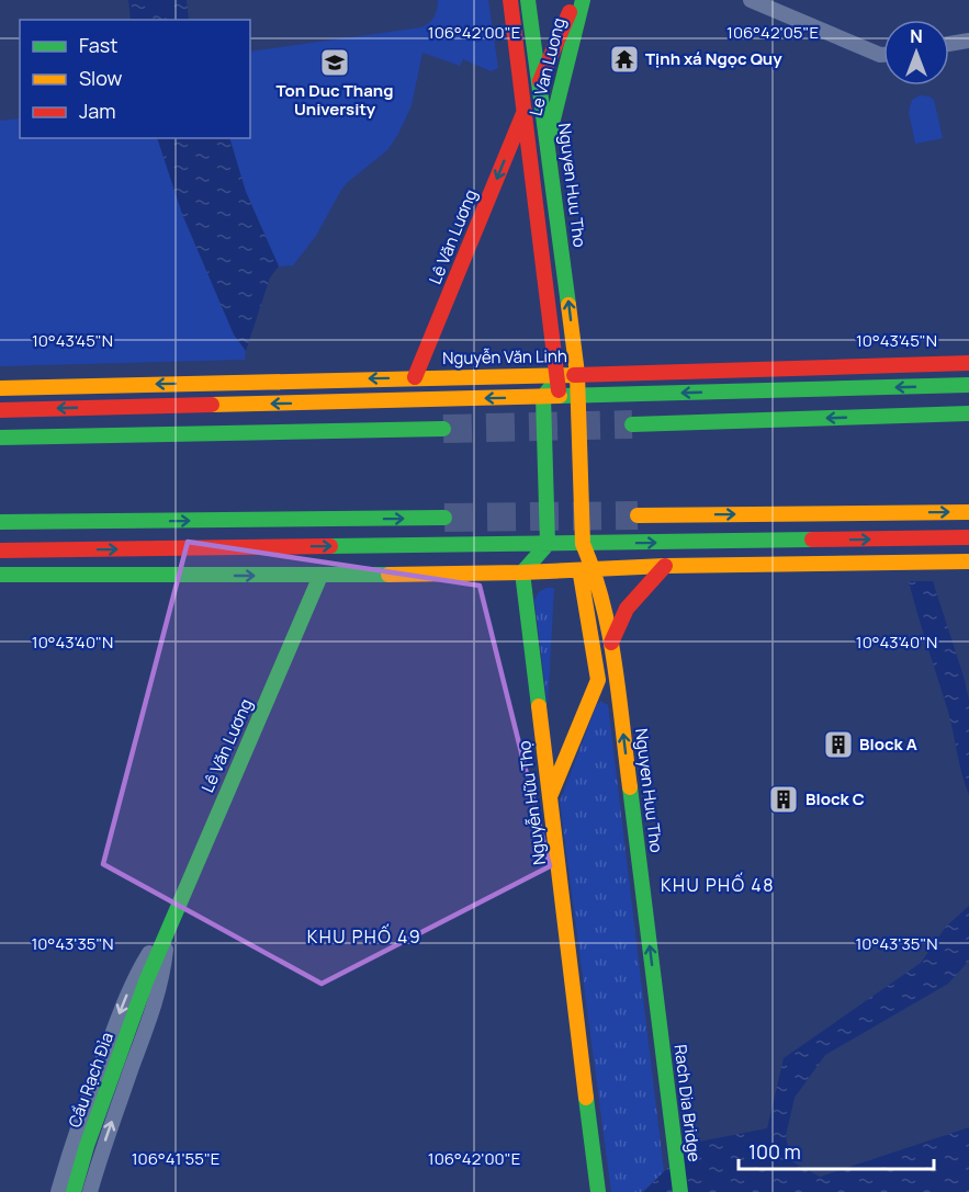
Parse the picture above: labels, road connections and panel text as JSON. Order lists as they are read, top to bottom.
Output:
{
  "streets": {
    "main road": [
      "Le Van Luong",
      "Nguyen Huu Tho",
      "Lê Văn Lương",
      "Nguyễn Văn Linh",
      "Nguyễn Hữu Thọ",
      "Cầu Rạch Đỉa",
      "Rach Dia Bridge"
    ]
  },
  "crossings": [
    ["Le Van Luong", "Nguyen Huu Tho"],
    ["Nguyen Huu Tho", "Nguyễn Văn Linh"],
    ["Nguyen Huu Tho", "Nguyễn Hữu Thọ"],
    ["Nguyen Huu Tho", "Rach Dia Bridge"],
    ["Lê Văn Lương", "Nguyễn Văn Linh"],
    ["Lê Văn Lương", "Cầu Rạch Đỉa"]
  ],
  "districts": ["KHU PHỐ 48", "KHU PHỐ 49"],
  "places": {
    "temple": ["Tịnh xá Ngọc Quy"],
    "school or university": ["Ton Duc Thang University"],
    "building": ["Block A", "Block C"]
  },
  "legend": ["Fast", "Slow", "Jam"],
  "scale_bar": "100 m",
  "north": "top",
  "coordinates": [
    "106°42'00\"E",
    "106°42'05\"E",
    "10°43'45\"N",
    "10°43'40\"N",
    "10°43'35\"N",
    "106°41'55\"E"
  ]
}
